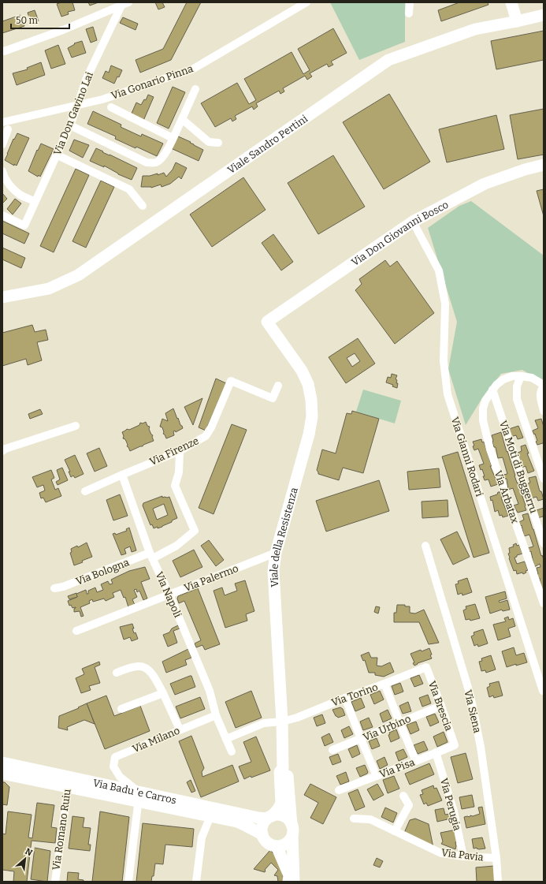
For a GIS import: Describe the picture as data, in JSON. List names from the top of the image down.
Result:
{
  "streets": {
    "main road": [
      "Viale Sandro Pertini",
      "Via Don Giovanni Bosco",
      "Viale della Resistenza",
      "Via Badu 'e Carros"
    ],
    "street": [
      "Via Gonario Pinna",
      "Via Don Gavino Lai",
      "Via Firenze",
      "Via Gianni Rodari",
      "Via Moti di Buggerru",
      "Via Arbatax",
      "Via Bologna",
      "Via Palermo",
      "Via Napoli",
      "Via Torino",
      "Via Brescia",
      "Via Siena",
      "Via Urbino",
      "Via Milano",
      "Via Pisa",
      "Via Perugia",
      "Via Romano Ruiu",
      "Via Pavia"
    ]
  },
  "crossings": [
    ["Via Gonario Pinna", "Via Don Gavino Lai"],
    ["Via Don Giovanni Bosco", "Via Gianni Rodari"],
    ["Via Don Giovanni Bosco", "Viale della Resistenza"],
    ["Via Firenze", "Via Bologna"],
    ["Via Firenze", "Via Napoli"],
    ["Via Moti di Buggerru", "Via Arbatax"],
    ["Viale della Resistenza", "Via Palermo"],
    ["Viale della Resistenza", "Via Torino"],
    ["Viale della Resistenza", "Via Badu 'e Carros"],
    ["Via Bologna", "Via Napoli"],
    ["Via Palermo", "Via Napoli"],
    ["Via Napoli", "Via Milano"],
    ["Via Torino", "Via Brescia"],
    ["Via Brescia", "Via Urbino"],
    ["Via Brescia", "Via Pisa"],
    ["Via Siena", "Via Pavia"],
    ["Via Milano", "Via Badu 'e Carros"],
    ["Via Pisa", "Via Perugia"],
    ["Via Badu 'e Carros", "Via Romano Ruiu"],
    ["Via Perugia", "Via Pavia"]
  ],
  "scale_bar": "50 m",
  "north": "top right"
}
